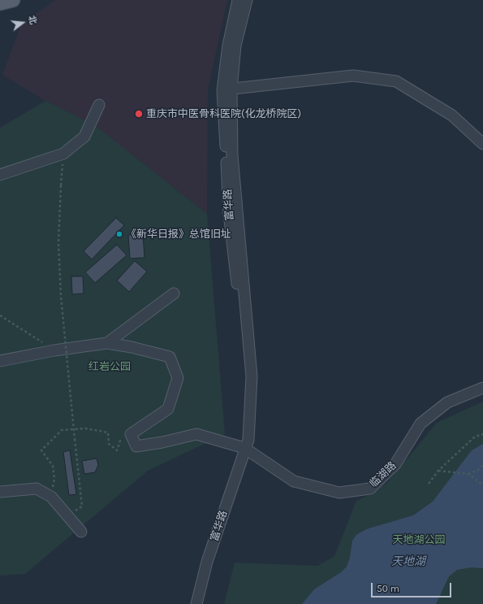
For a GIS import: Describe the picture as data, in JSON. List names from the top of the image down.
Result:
{
  "streets": {
    "street": ["富华路", "临湖路"]
  },
  "crossings": [
    ["富华路", "临湖路"]
  ],
  "water": ["天地湖"],
  "parks": ["红岩公园", "天地湖公园"],
  "places": ["重庆市中医骨科医院(化龙桥院区)", "《新华日报》总馆旧址"],
  "scale_bar": "50 m",
  "north": "right"
}
